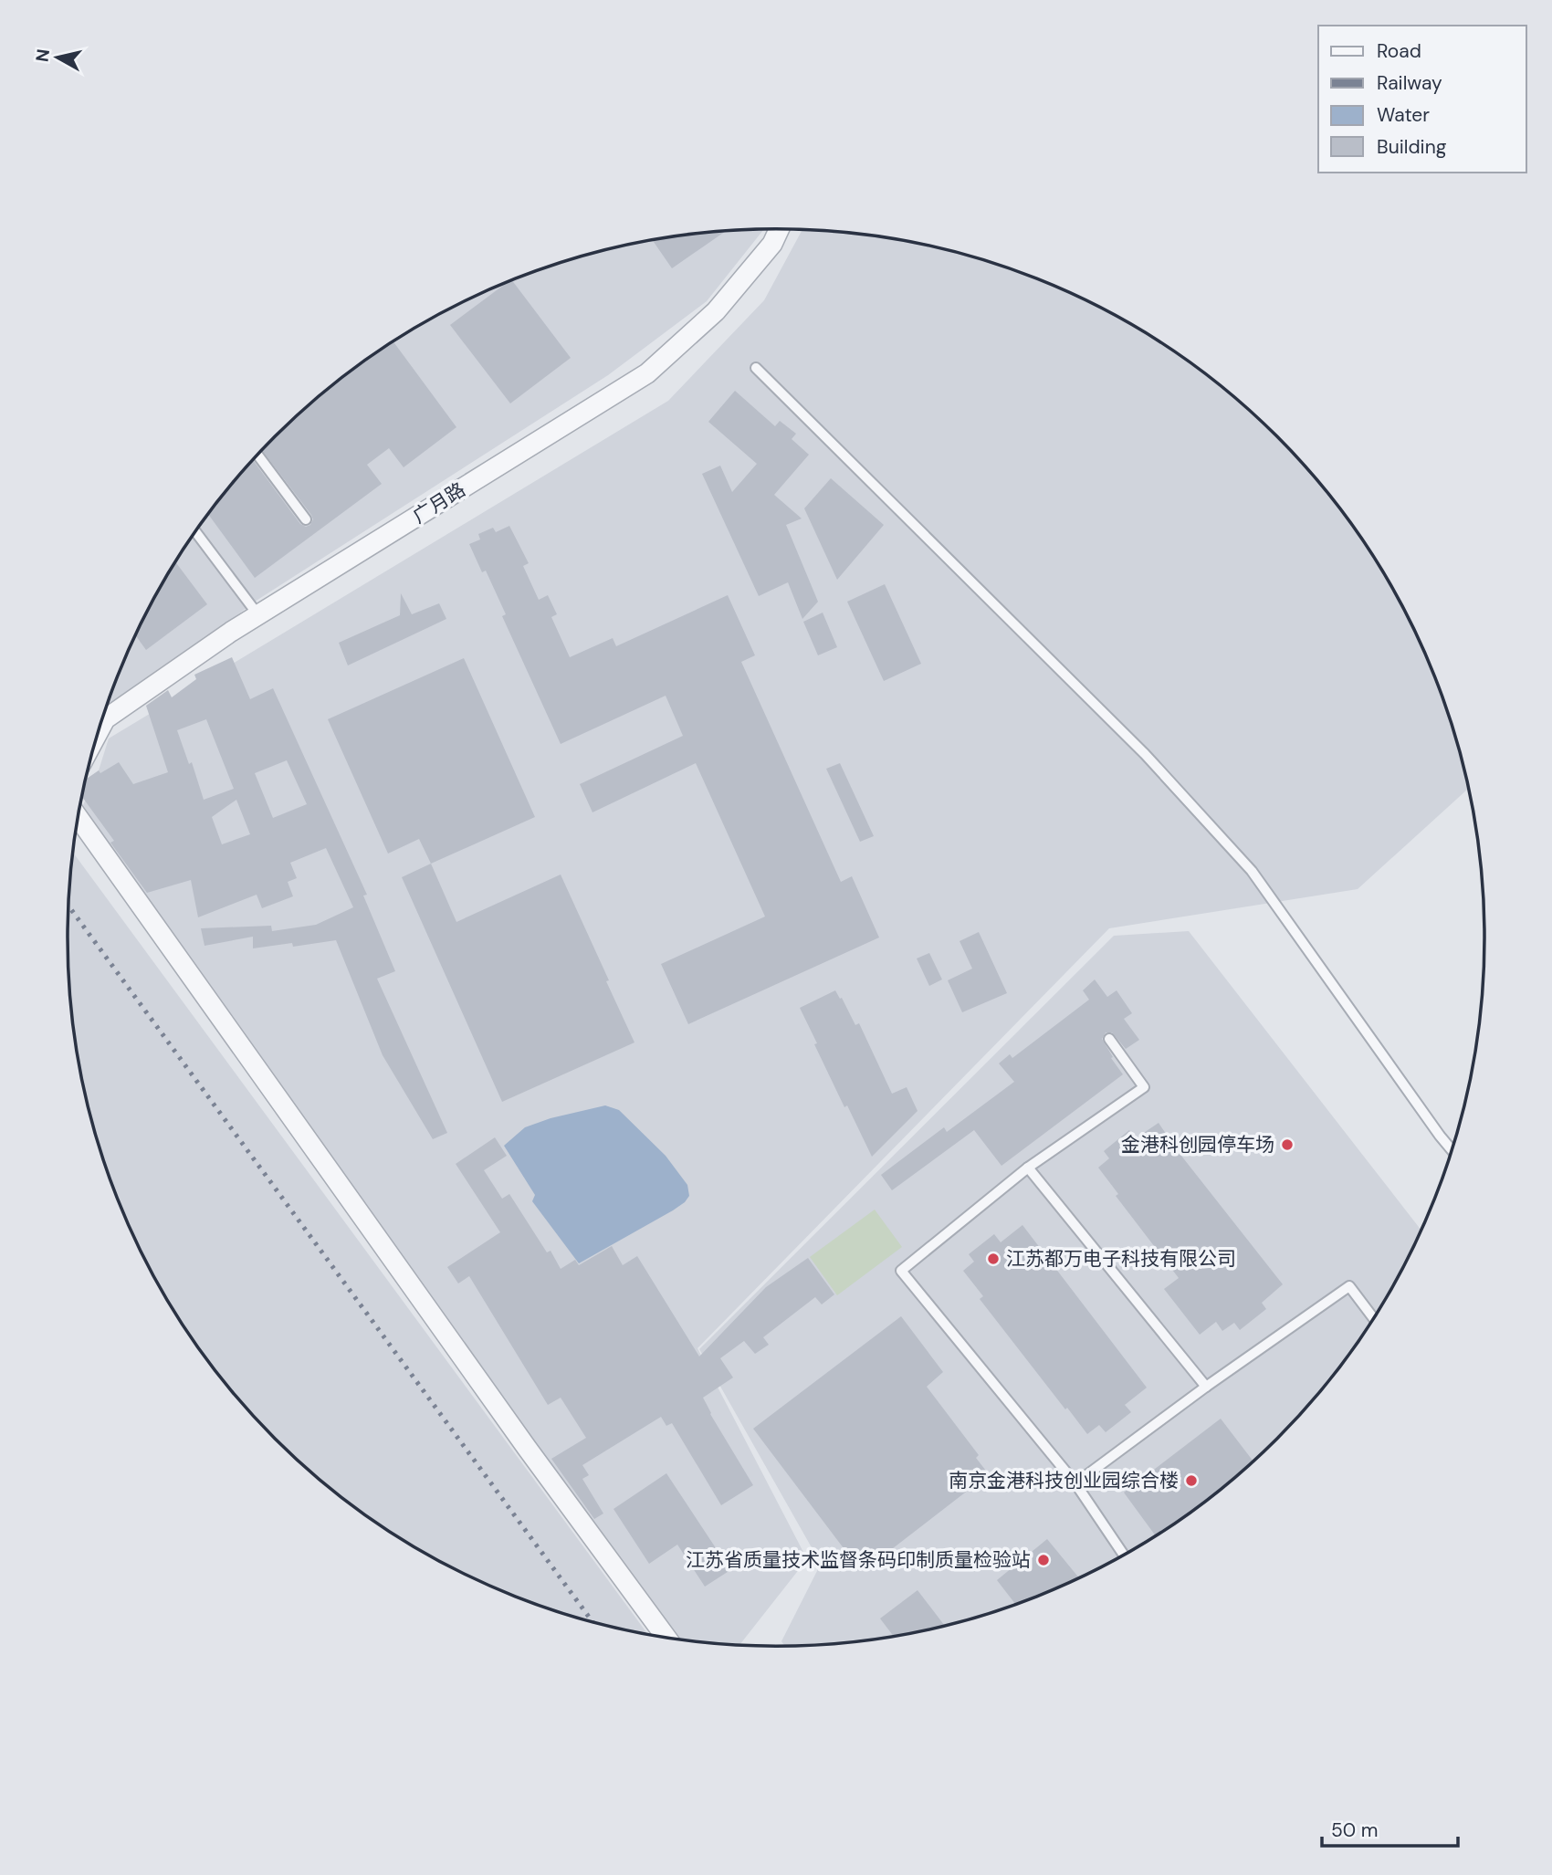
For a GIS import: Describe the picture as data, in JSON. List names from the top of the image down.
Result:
{
  "streets": {
    "street": ["广月路"]
  },
  "places": [
    "金港科创园停车场",
    "江苏都万电子科技有限公司",
    "南京金港科技创业园综合楼",
    "江苏省质量技术监督条码印制质量检验站"
  ],
  "legend": [
    "Road",
    "Railway",
    "Water",
    "Building"
  ],
  "scale_bar": "50 m",
  "north": "left"
}
